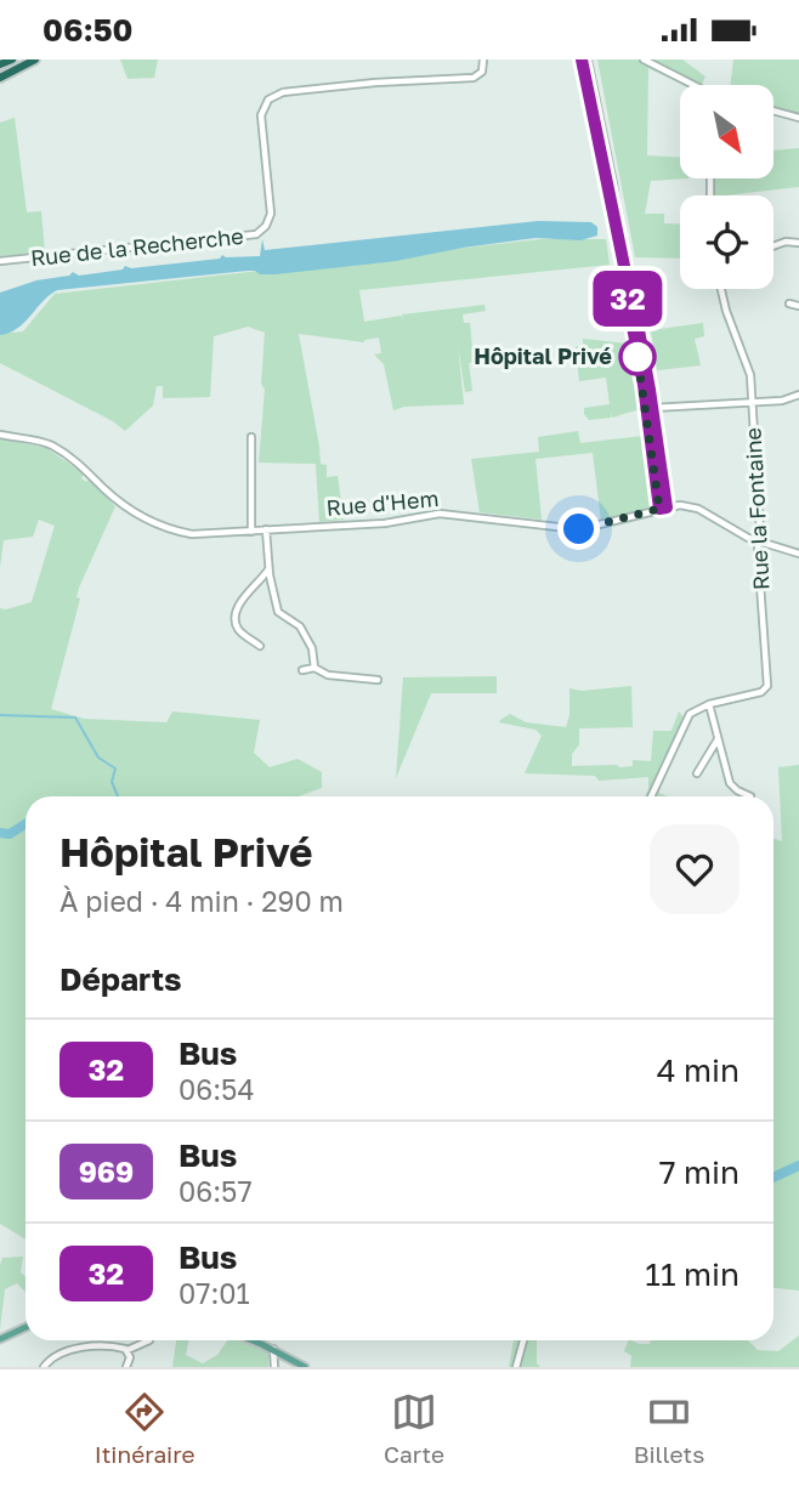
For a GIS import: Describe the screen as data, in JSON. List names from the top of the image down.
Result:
{
  "streets": {
    "street": ["Rue de la Recherche", "Rue d'Hem", "Rue la Fontaine"]
  },
  "crossings": [
    ["Rue d'Hem", "Rue la Fontaine"]
  ],
  "places": ["Hôpital Privé"],
  "lines": ["bus line 32"],
  "north": "bottom right",
  "page": {
    "status": "06:50",
    "on_map": "32",
    "heading": [
      ["Hôpital Privé", "À pied · 4 min · 290 m"],
      "Départs"
    ],
    "list": [
      {
        "mark": "32",
        "name": "Bus",
        "note": "06:54",
        "value": "4 min"
      },
      {
        "mark": "969",
        "name": "Bus",
        "note": "06:57",
        "value": "7 min"
      },
      {
        "mark": "32",
        "name": "Bus",
        "note": "07:01",
        "value": "11 min"
      }
    ],
    "tabs": ["Itinéraire", "Carte", "Billets"]
  }
}
